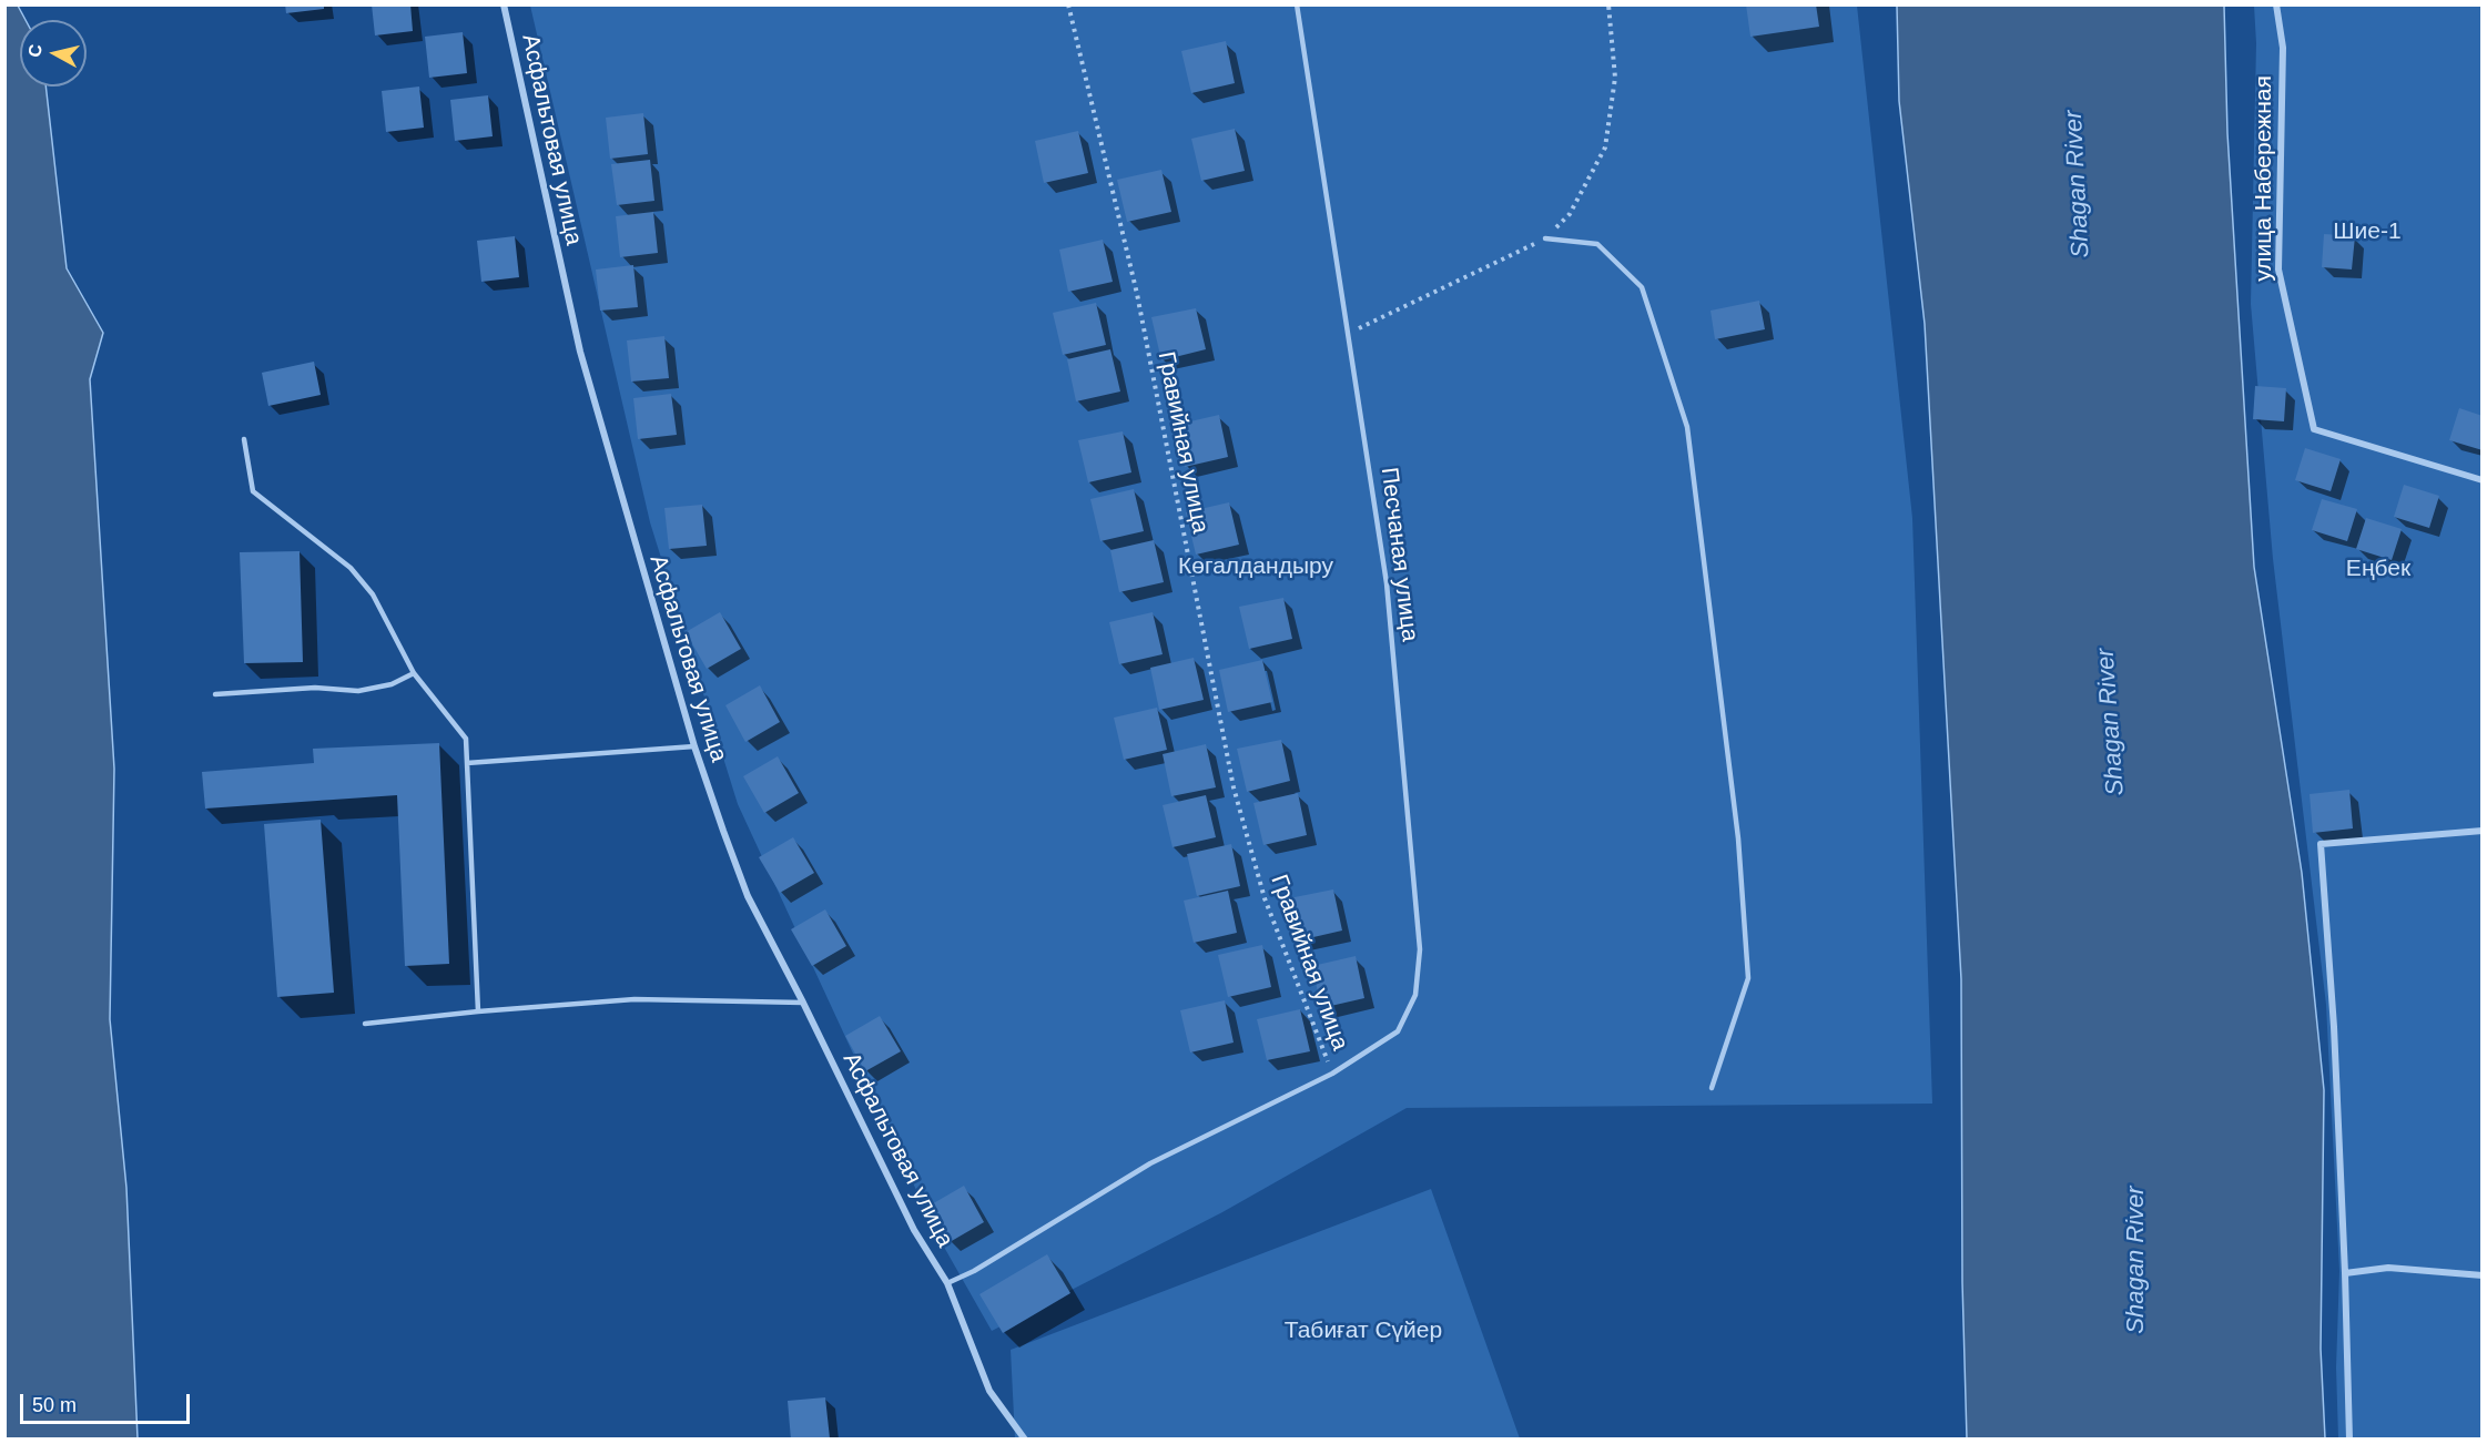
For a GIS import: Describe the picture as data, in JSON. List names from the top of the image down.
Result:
{
  "streets": {
    "street": ["Асфальтовая улица", "улица Набережная"],
    "lane": ["Песчаная улица"],
    "path": ["Гравийная улица"]
  },
  "crossings": [
    ["Асфальтовая улица", "Песчаная улица"],
    ["Гравийная улица", "Песчаная улица"]
  ],
  "water": ["Shagan River"],
  "parks": [
    "Шие-1",
    "Көгалдандыру",
    "Еңбек",
    "Табиғат Сүйер"
  ],
  "scale_bar": "50 m",
  "north": "left"
}
